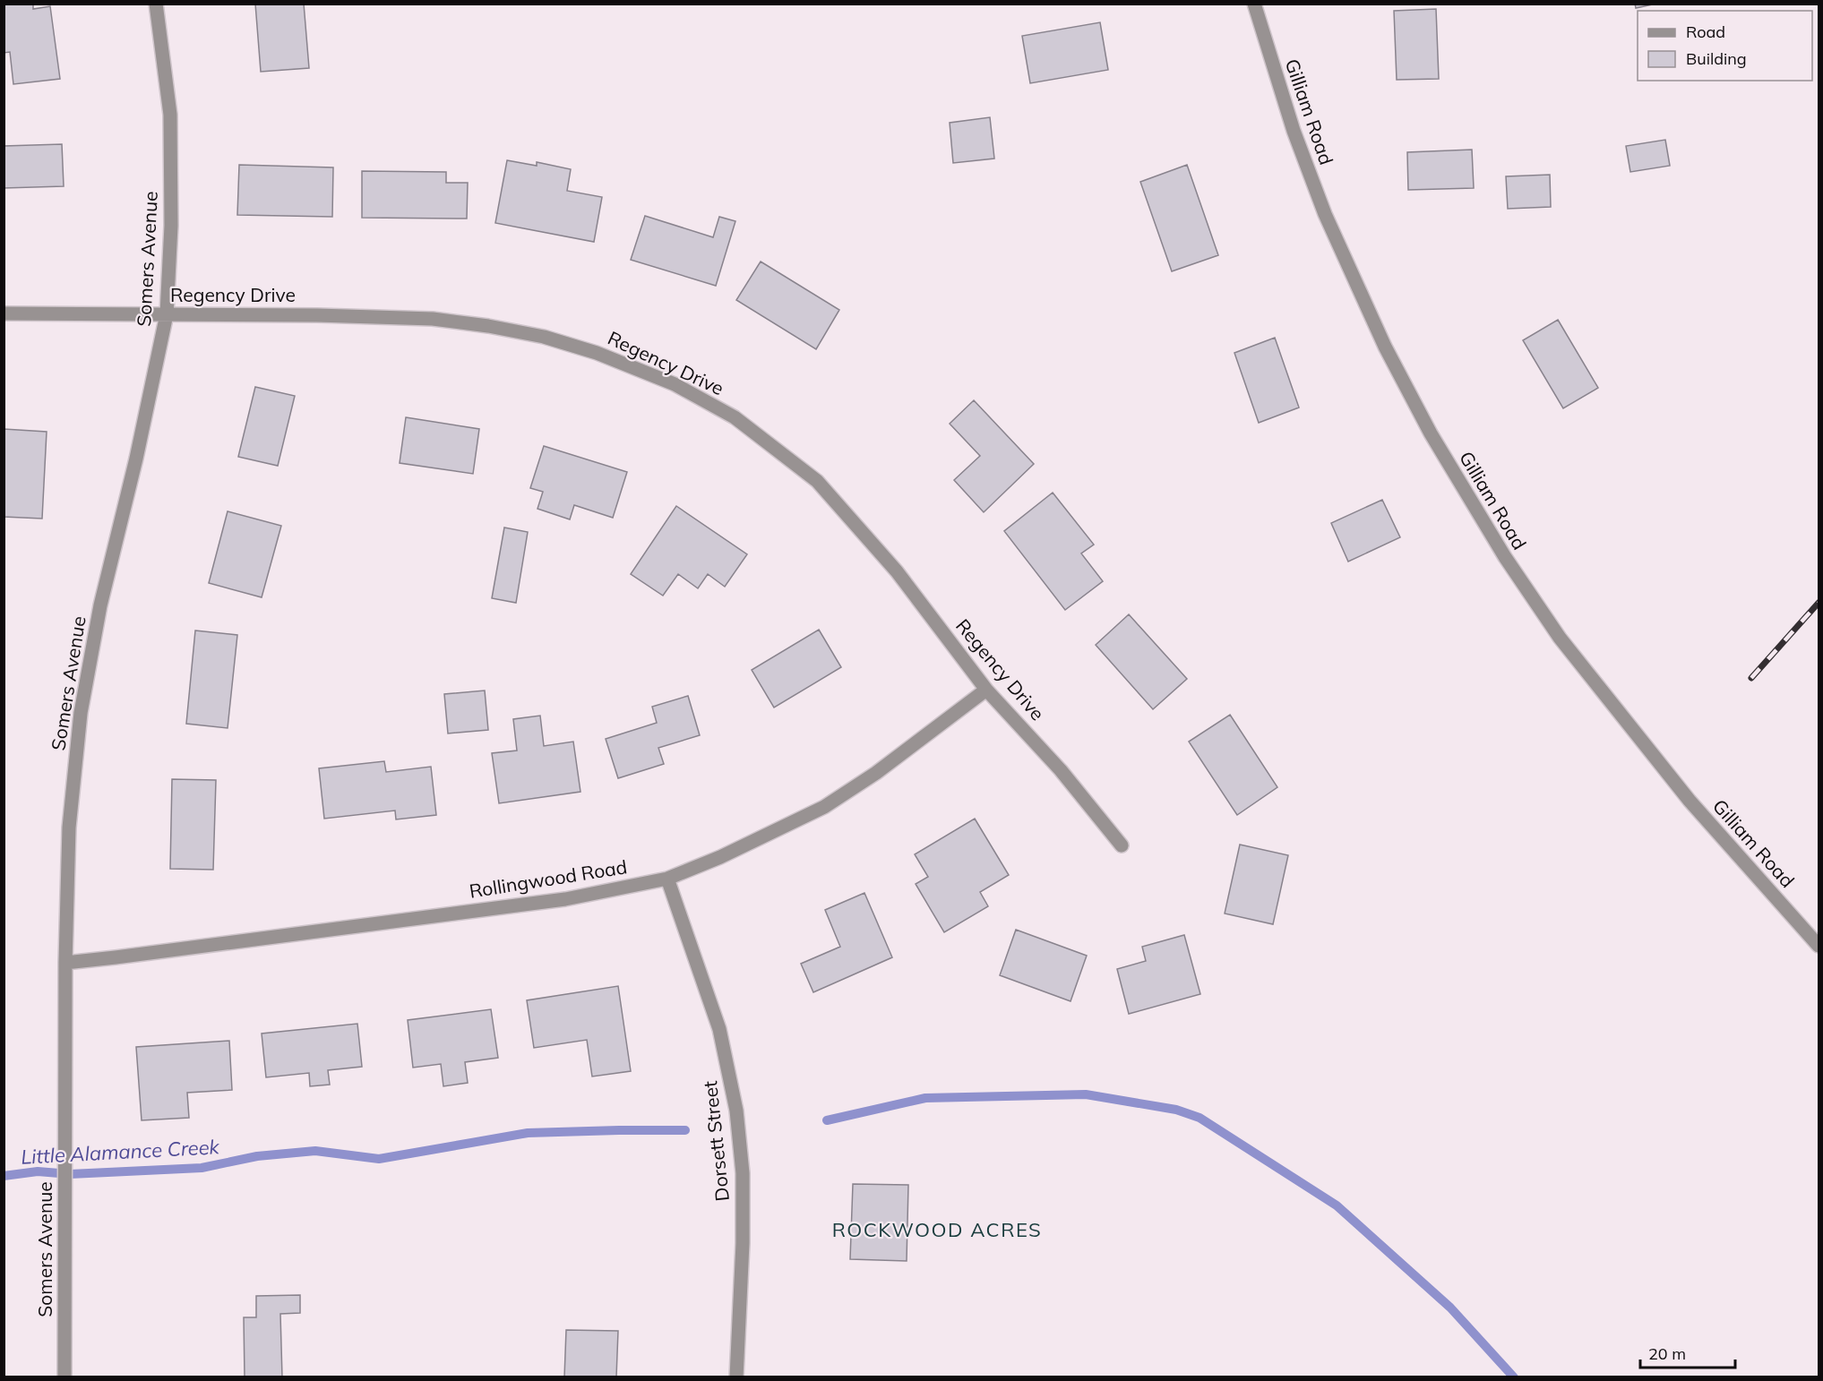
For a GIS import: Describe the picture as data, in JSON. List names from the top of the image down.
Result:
{
  "streets": {
    "street": [
      "Gilliam Road",
      "Somers Avenue",
      "Regency Drive",
      "Rollingwood Road",
      "Dorsett Street"
    ]
  },
  "crossings": [
    ["Somers Avenue", "Regency Drive"],
    ["Somers Avenue", "Rollingwood Road"],
    ["Regency Drive", "Rollingwood Road"],
    ["Rollingwood Road", "Dorsett Street"]
  ],
  "districts": ["ROCKWOOD ACRES"],
  "water": ["Little Alamance Creek"],
  "legend": ["Road", "Building"],
  "scale_bar": "20 m"
}
